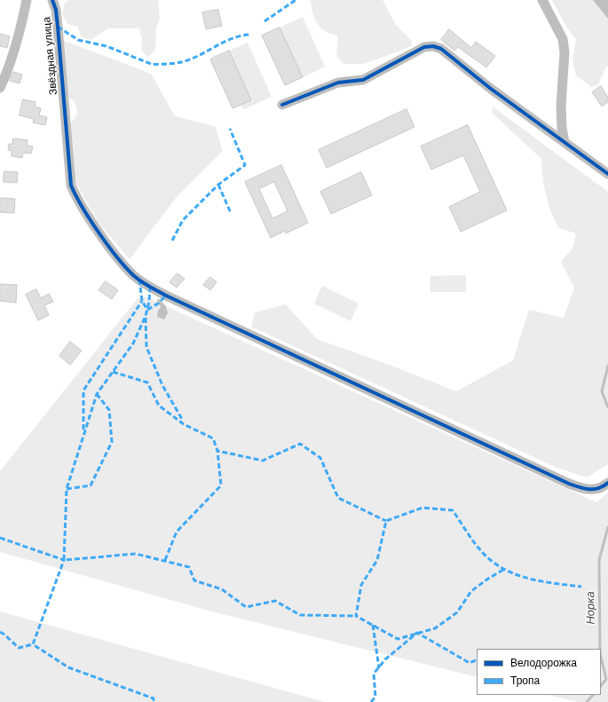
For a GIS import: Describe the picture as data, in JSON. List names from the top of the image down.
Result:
{
  "streets": {
    "street": ["Звёздная улица"]
  },
  "water": ["Норка"],
  "legend": ["Велодорожка", "Тропа"]
}
